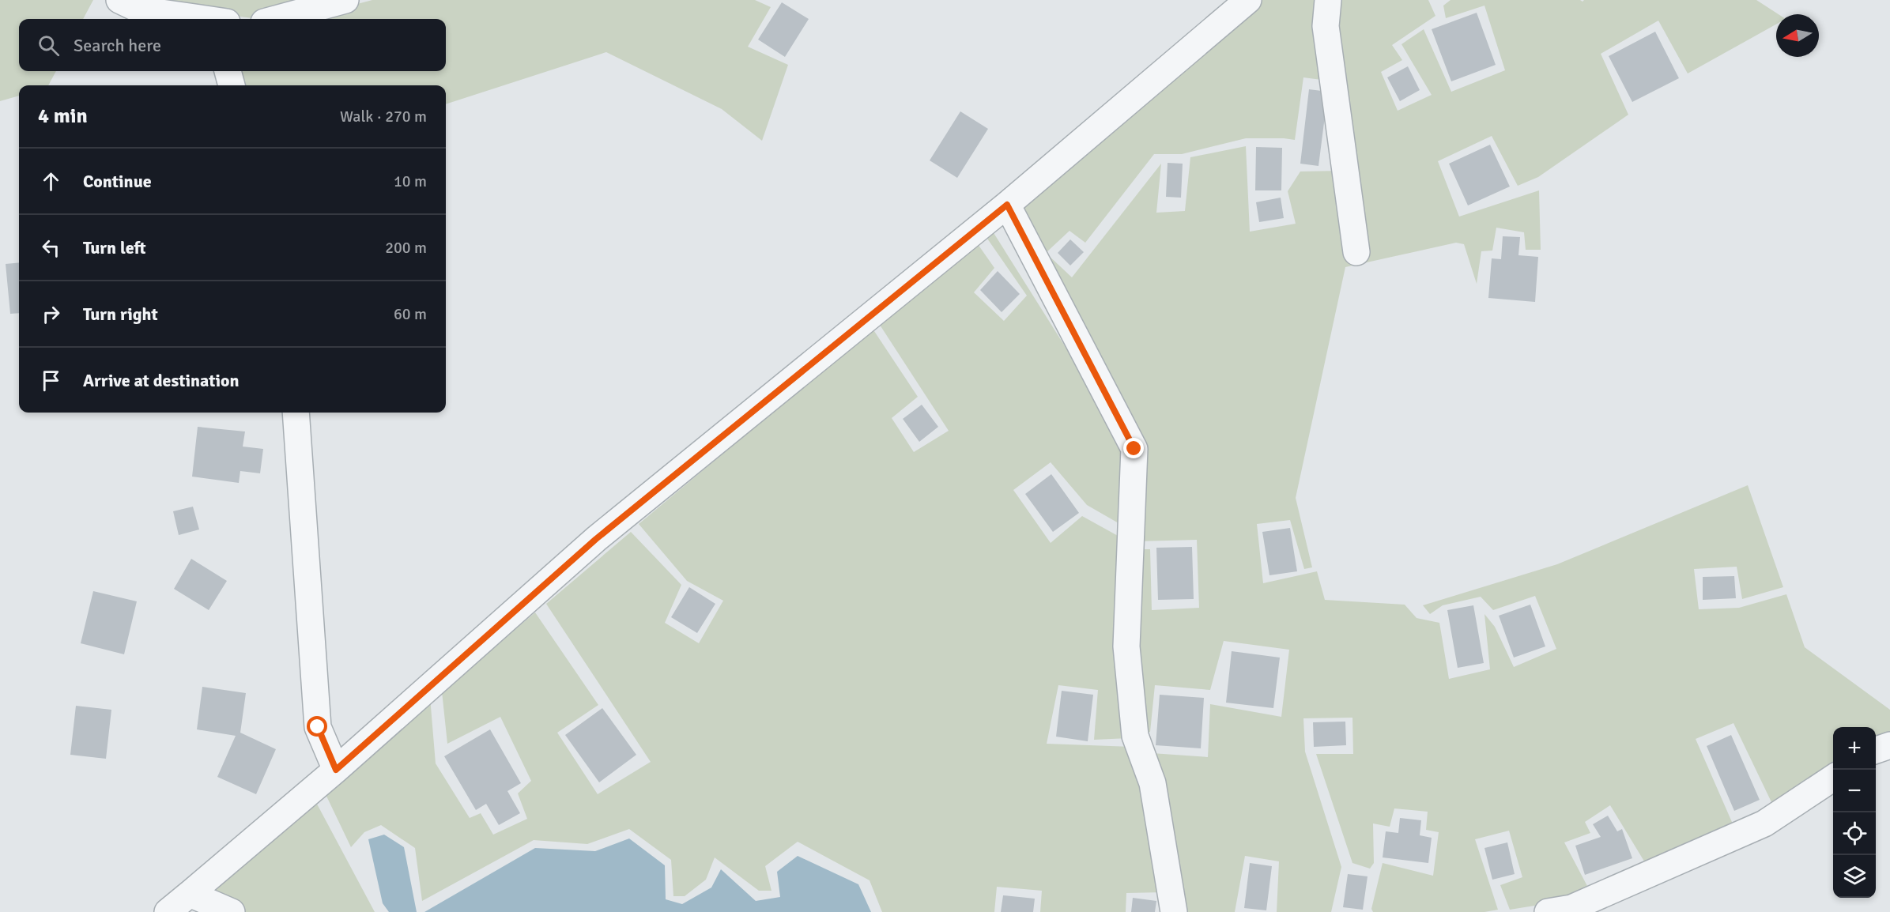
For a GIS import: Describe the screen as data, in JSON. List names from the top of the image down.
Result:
{
  "north": "left",
  "page": {
    "search": "Search here",
    "heading": ["4 min", "Walk · 270 m"],
    "list": [
      ["Continue", "10 m"],
      ["Turn left", "200 m"],
      ["Turn right", "60 m"],
      "Arrive at destination"
    ],
    "map_buttons": ["+", "−"]
  }
}
